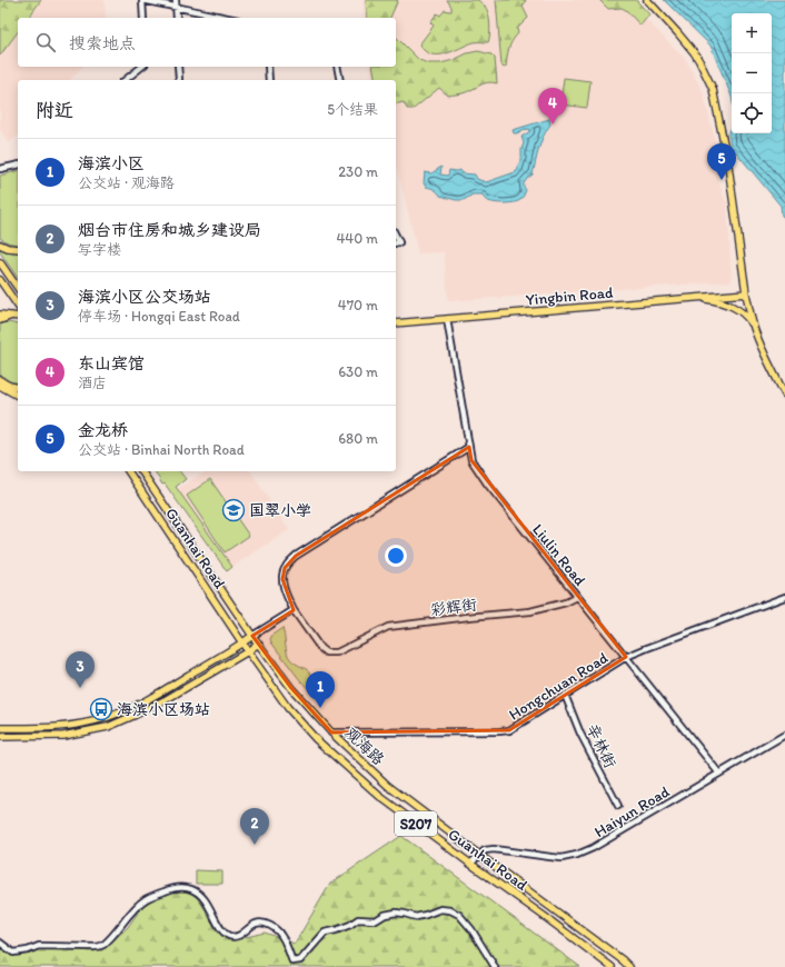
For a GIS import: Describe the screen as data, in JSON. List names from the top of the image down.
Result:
{
  "streets": {
    "main road": [
      "Yingbin Road",
      "Guanhai Road",
      "观海路",
      "S207"
    ],
    "street": [
      "Liulin Road",
      "彩辉街",
      "Hongchuan Road",
      "辛林街",
      "Haiyun Road"
    ]
  },
  "crossings": [
    ["Yingbin Road", "Liulin Road"],
    ["Guanhai Road", "观海路"],
    ["Guanhai Road", "Haiyun Road"],
    ["Guanhai Road", "S207"],
    ["Liulin Road", "彩辉街"],
    ["Liulin Road", "Hongchuan Road"],
    ["Liulin Road", "Haiyun Road"],
    ["Hongchuan Road", "观海路"],
    ["Hongchuan Road", "辛林街"],
    ["观海路", "Haiyun Road"]
  ],
  "places": {
    "school or university": ["国翠小学"],
    "bus stop": ["海滨小区场站"]
  },
  "page": {
    "map_buttons": ["+", "−"],
    "search": "搜索地点",
    "heading": ["附近", "5个结果"],
    "pins": [
      "4",
      "5",
      "3",
      "1",
      "2"
    ],
    "list": [
      {
        "mark": "1",
        "name": "海滨小区",
        "note": "公交站 · 观海路",
        "value": "230 m"
      },
      {
        "mark": "2",
        "name": "烟台市住房和城乡建设局",
        "note": "写字楼",
        "value": "440 m"
      },
      {
        "mark": "3",
        "name": "海滨小区公交场站",
        "note": "停车场 · Hongqi East Road",
        "value": "470 m"
      },
      {
        "mark": "4",
        "name": "东山宾馆",
        "note": "酒店",
        "value": "630 m"
      },
      {
        "mark": "5",
        "name": "金龙桥",
        "note": "公交站 · Binhai North Road",
        "value": "680 m"
      }
    ]
  }
}
